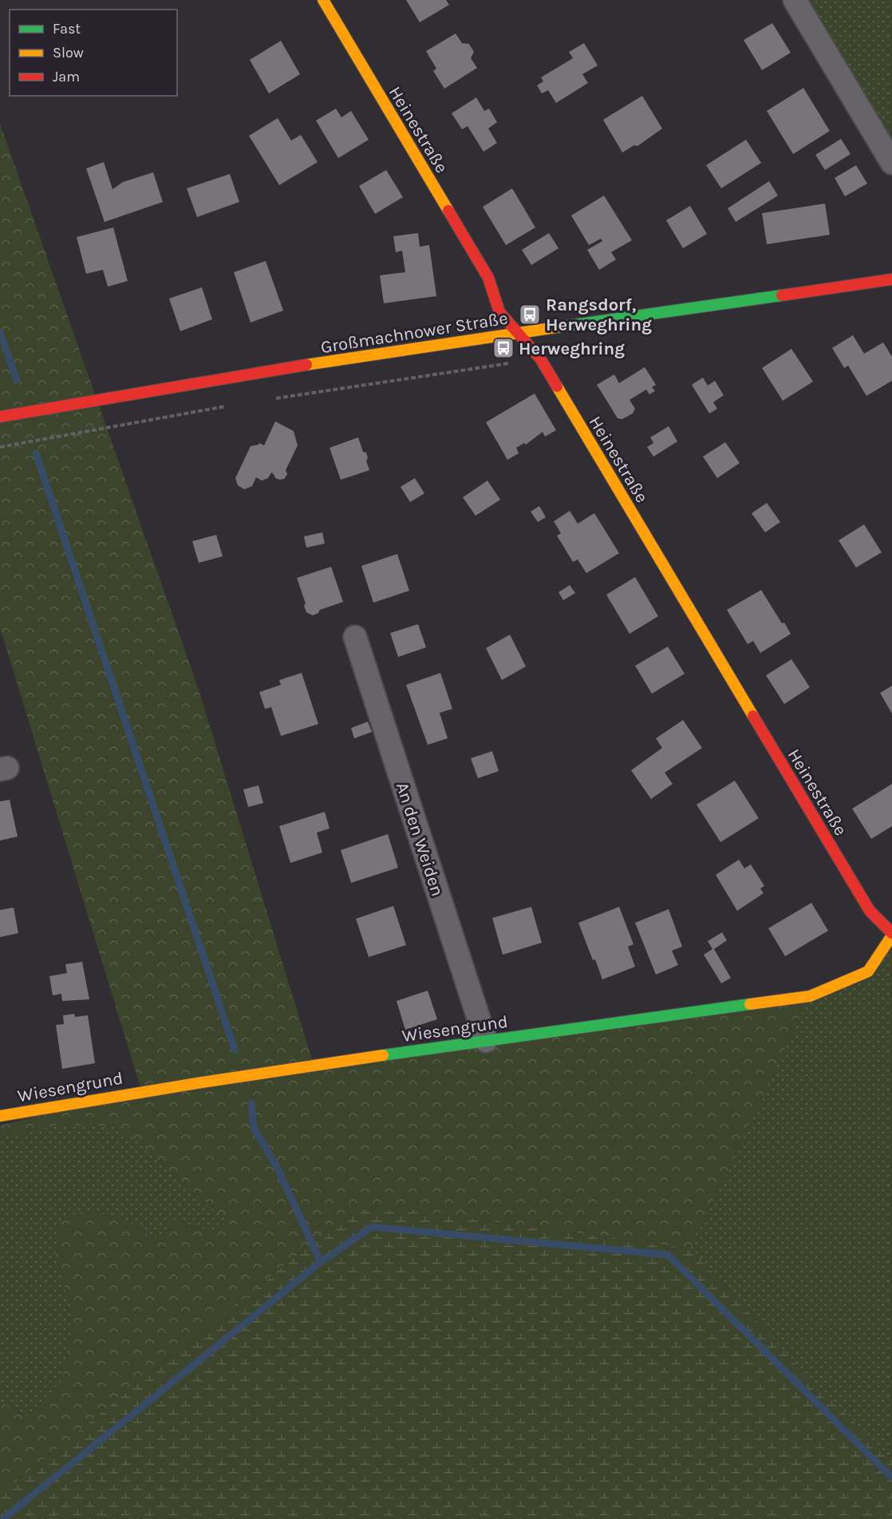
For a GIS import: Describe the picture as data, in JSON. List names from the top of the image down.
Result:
{
  "streets": {
    "street": [
      "Heinestraße",
      "Großmachnower Straße",
      "An den Weiden",
      "Wiesengrund"
    ]
  },
  "crossings": [
    ["Heinestraße", "Großmachnower Straße"],
    ["Heinestraße", "Wiesengrund"],
    ["An den Weiden", "Wiesengrund"]
  ],
  "places": {
    "bus stop": ["Rangsdorf, Herweghring", "Herweghring"]
  },
  "legend": ["Fast", "Slow", "Jam"]
}
